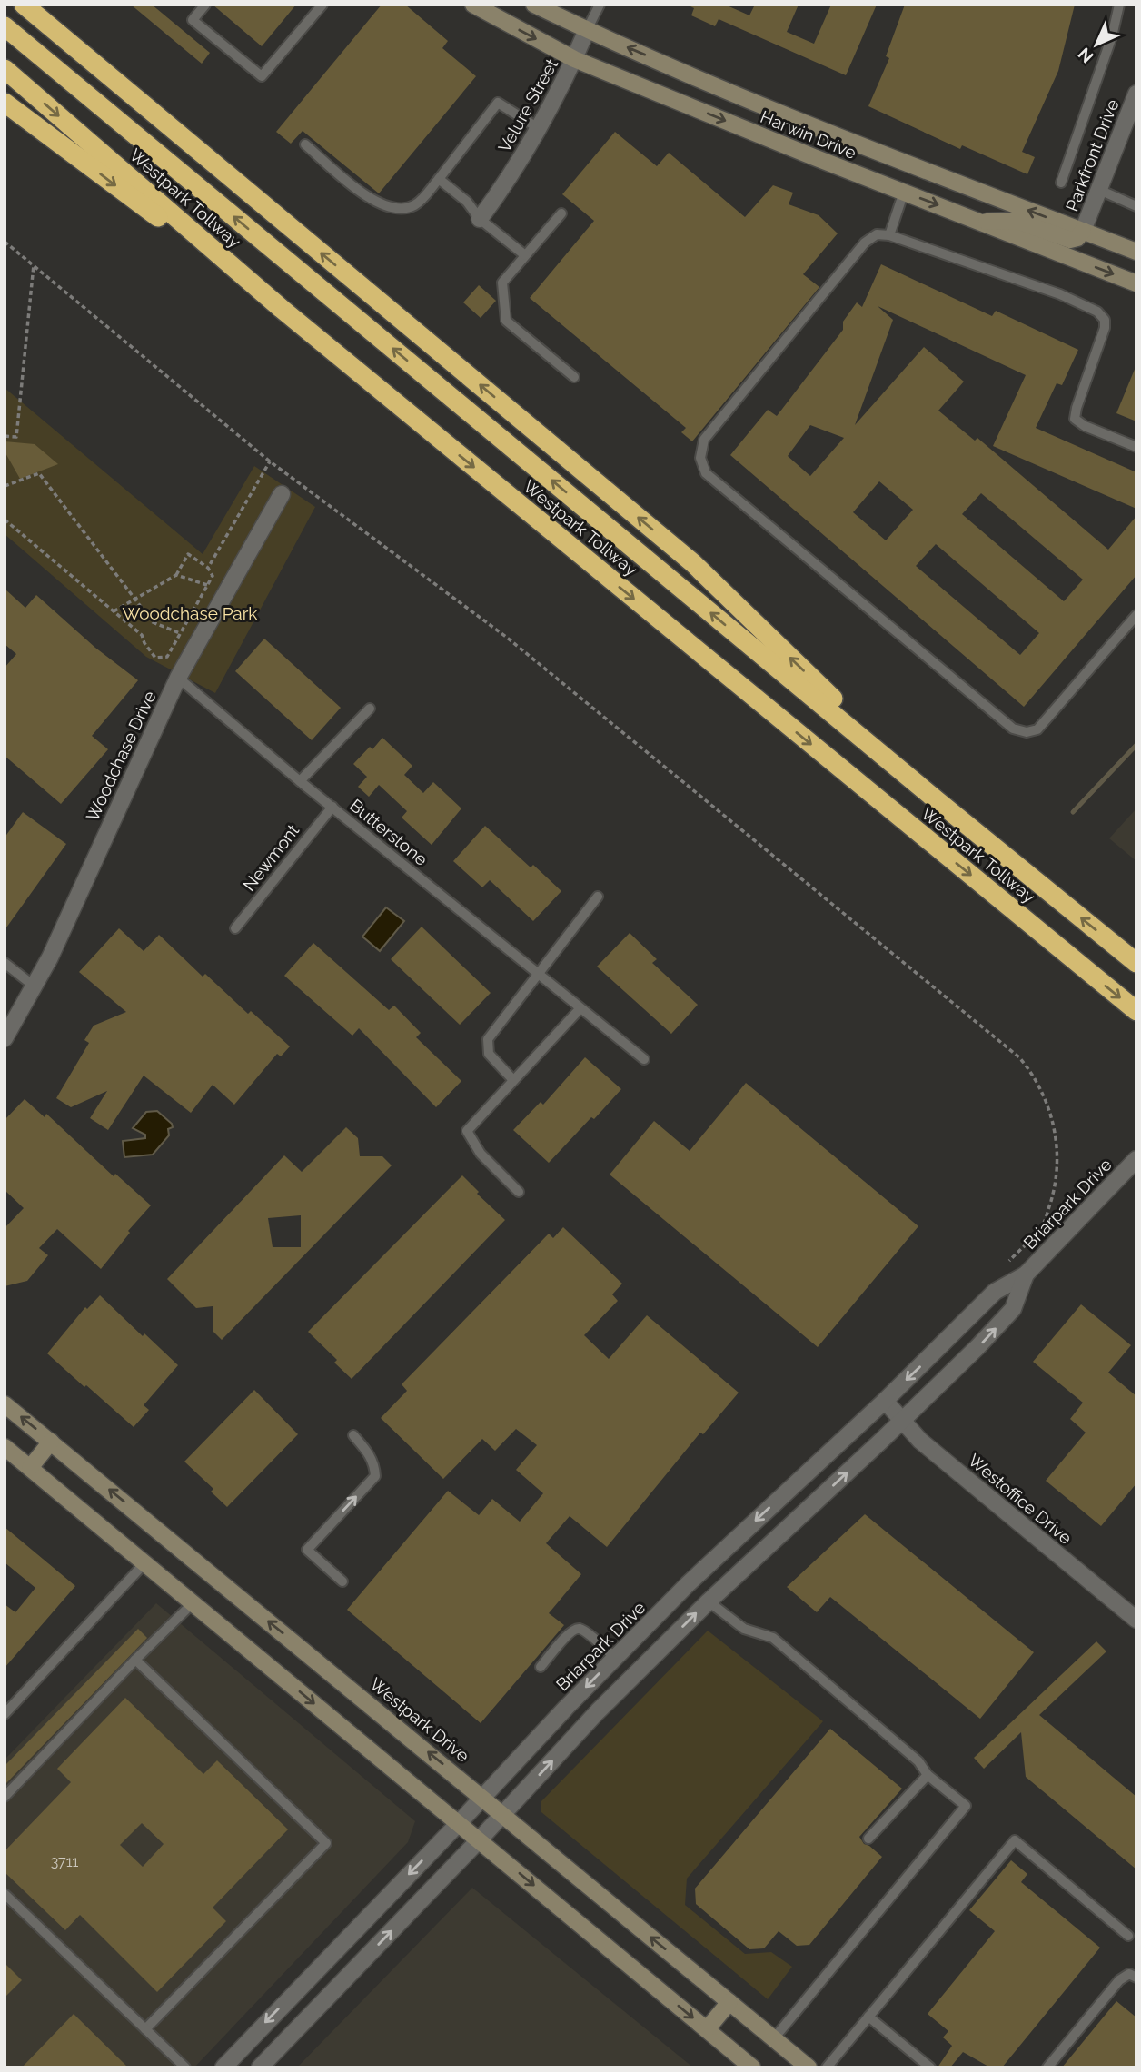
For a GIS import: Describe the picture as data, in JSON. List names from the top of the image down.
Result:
{
  "streets": {
    "highway": ["Westpark Tollway"],
    "main road": ["Harwin Drive", "Westpark Drive"],
    "street": [
      "Velure Street",
      "Parkfront Drive",
      "Woodchase Drive",
      "Briarpark Drive",
      "Westoffice Drive"
    ],
    "lane": ["Butterstone", "Newmont"]
  },
  "crossings": [
    ["Velure Street", "Harwin Drive"],
    ["Harwin Drive", "Parkfront Drive"],
    ["Woodchase Drive", "Butterstone"],
    ["Butterstone", "Newmont"],
    ["Briarpark Drive", "Westoffice Drive"],
    ["Briarpark Drive", "Westpark Drive"]
  ],
  "parks": ["Woodchase Park"],
  "house_numbers": ["3711"],
  "north": "bottom left"
}
